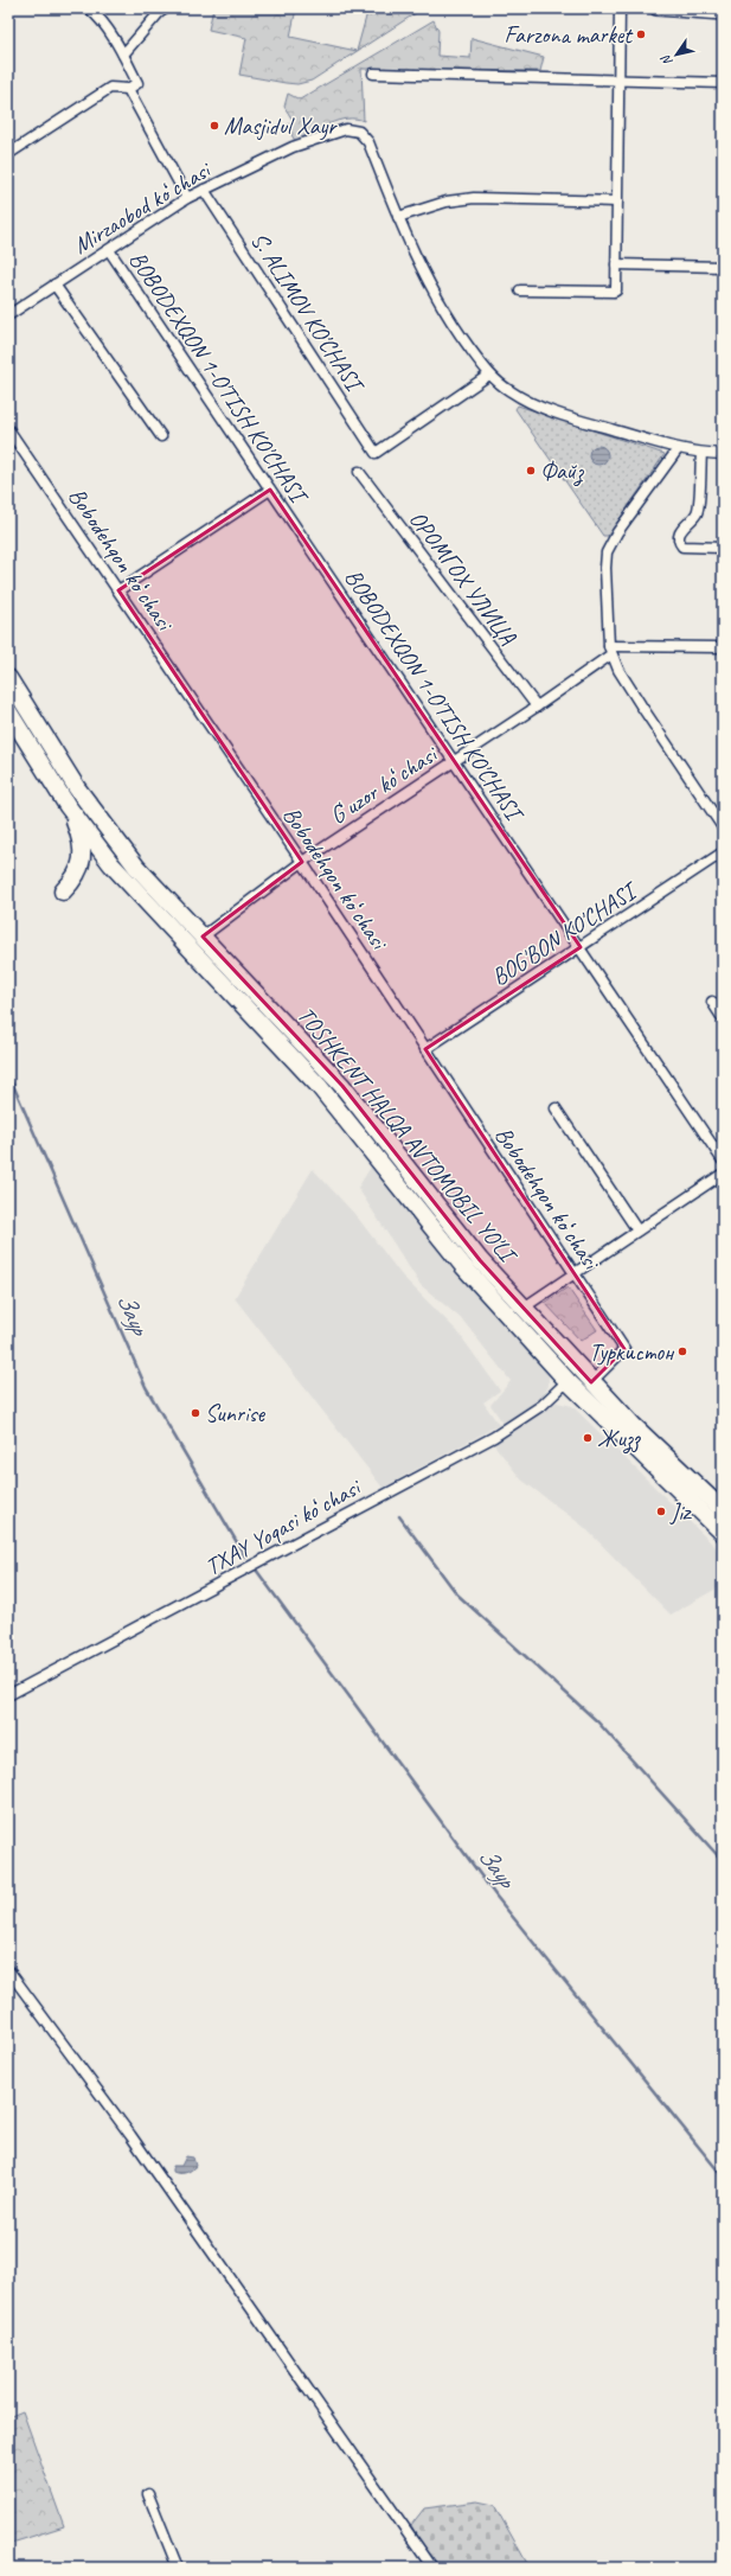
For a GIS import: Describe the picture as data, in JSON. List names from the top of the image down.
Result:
{
  "streets": {
    "highway": ["TOSHKENT HALQA AVTOMOBIL YO'LI"],
    "street": [
      "Mirzaobod koʻchasi",
      "S. ALIMOV KO'CHASI",
      "BOBODEXQON 1-O'TISH KO'CHASI",
      "Bobodehqon koʻchasi",
      "ОРОМГОХ УЛИЦА",
      "Gʻuzor koʻchasi",
      "BOG'BON KO'CHASI",
      "TXAY Yoqasi koʻchasi"
    ]
  },
  "crossings": [
    ["Mirzaobod koʻchasi", "S. ALIMOV KO'CHASI"],
    ["Mirzaobod koʻchasi", "BOBODEXQON 1-O'TISH KO'CHASI"],
    ["BOBODEXQON 1-O'TISH KO'CHASI", "Gʻuzor koʻchasi"],
    ["BOBODEXQON 1-O'TISH KO'CHASI", "BOG'BON KO'CHASI"],
    ["Bobodehqon koʻchasi", "Gʻuzor koʻchasi"],
    ["Bobodehqon koʻchasi", "BOG'BON KO'CHASI"],
    ["Bobodehqon koʻchasi", "TOSHKENT HALQA AVTOMOBIL YO'LI"],
    ["ОРОМГОХ УЛИЦА", "Gʻuzor koʻchasi"],
    ["Gʻuzor koʻchasi", "TOSHKENT HALQA AVTOMOBIL YO'LI"],
    ["TOSHKENT HALQA AVTOMOBIL YO'LI", "TXAY Yoqasi koʻchasi"]
  ],
  "water": ["Заур"],
  "places": [
    "Farzona market",
    "Masjidul Xayr",
    "Файз",
    "Туркистон",
    "Sunrise",
    "Жизз",
    "Jiz"
  ],
  "north": "bottom left"
}
